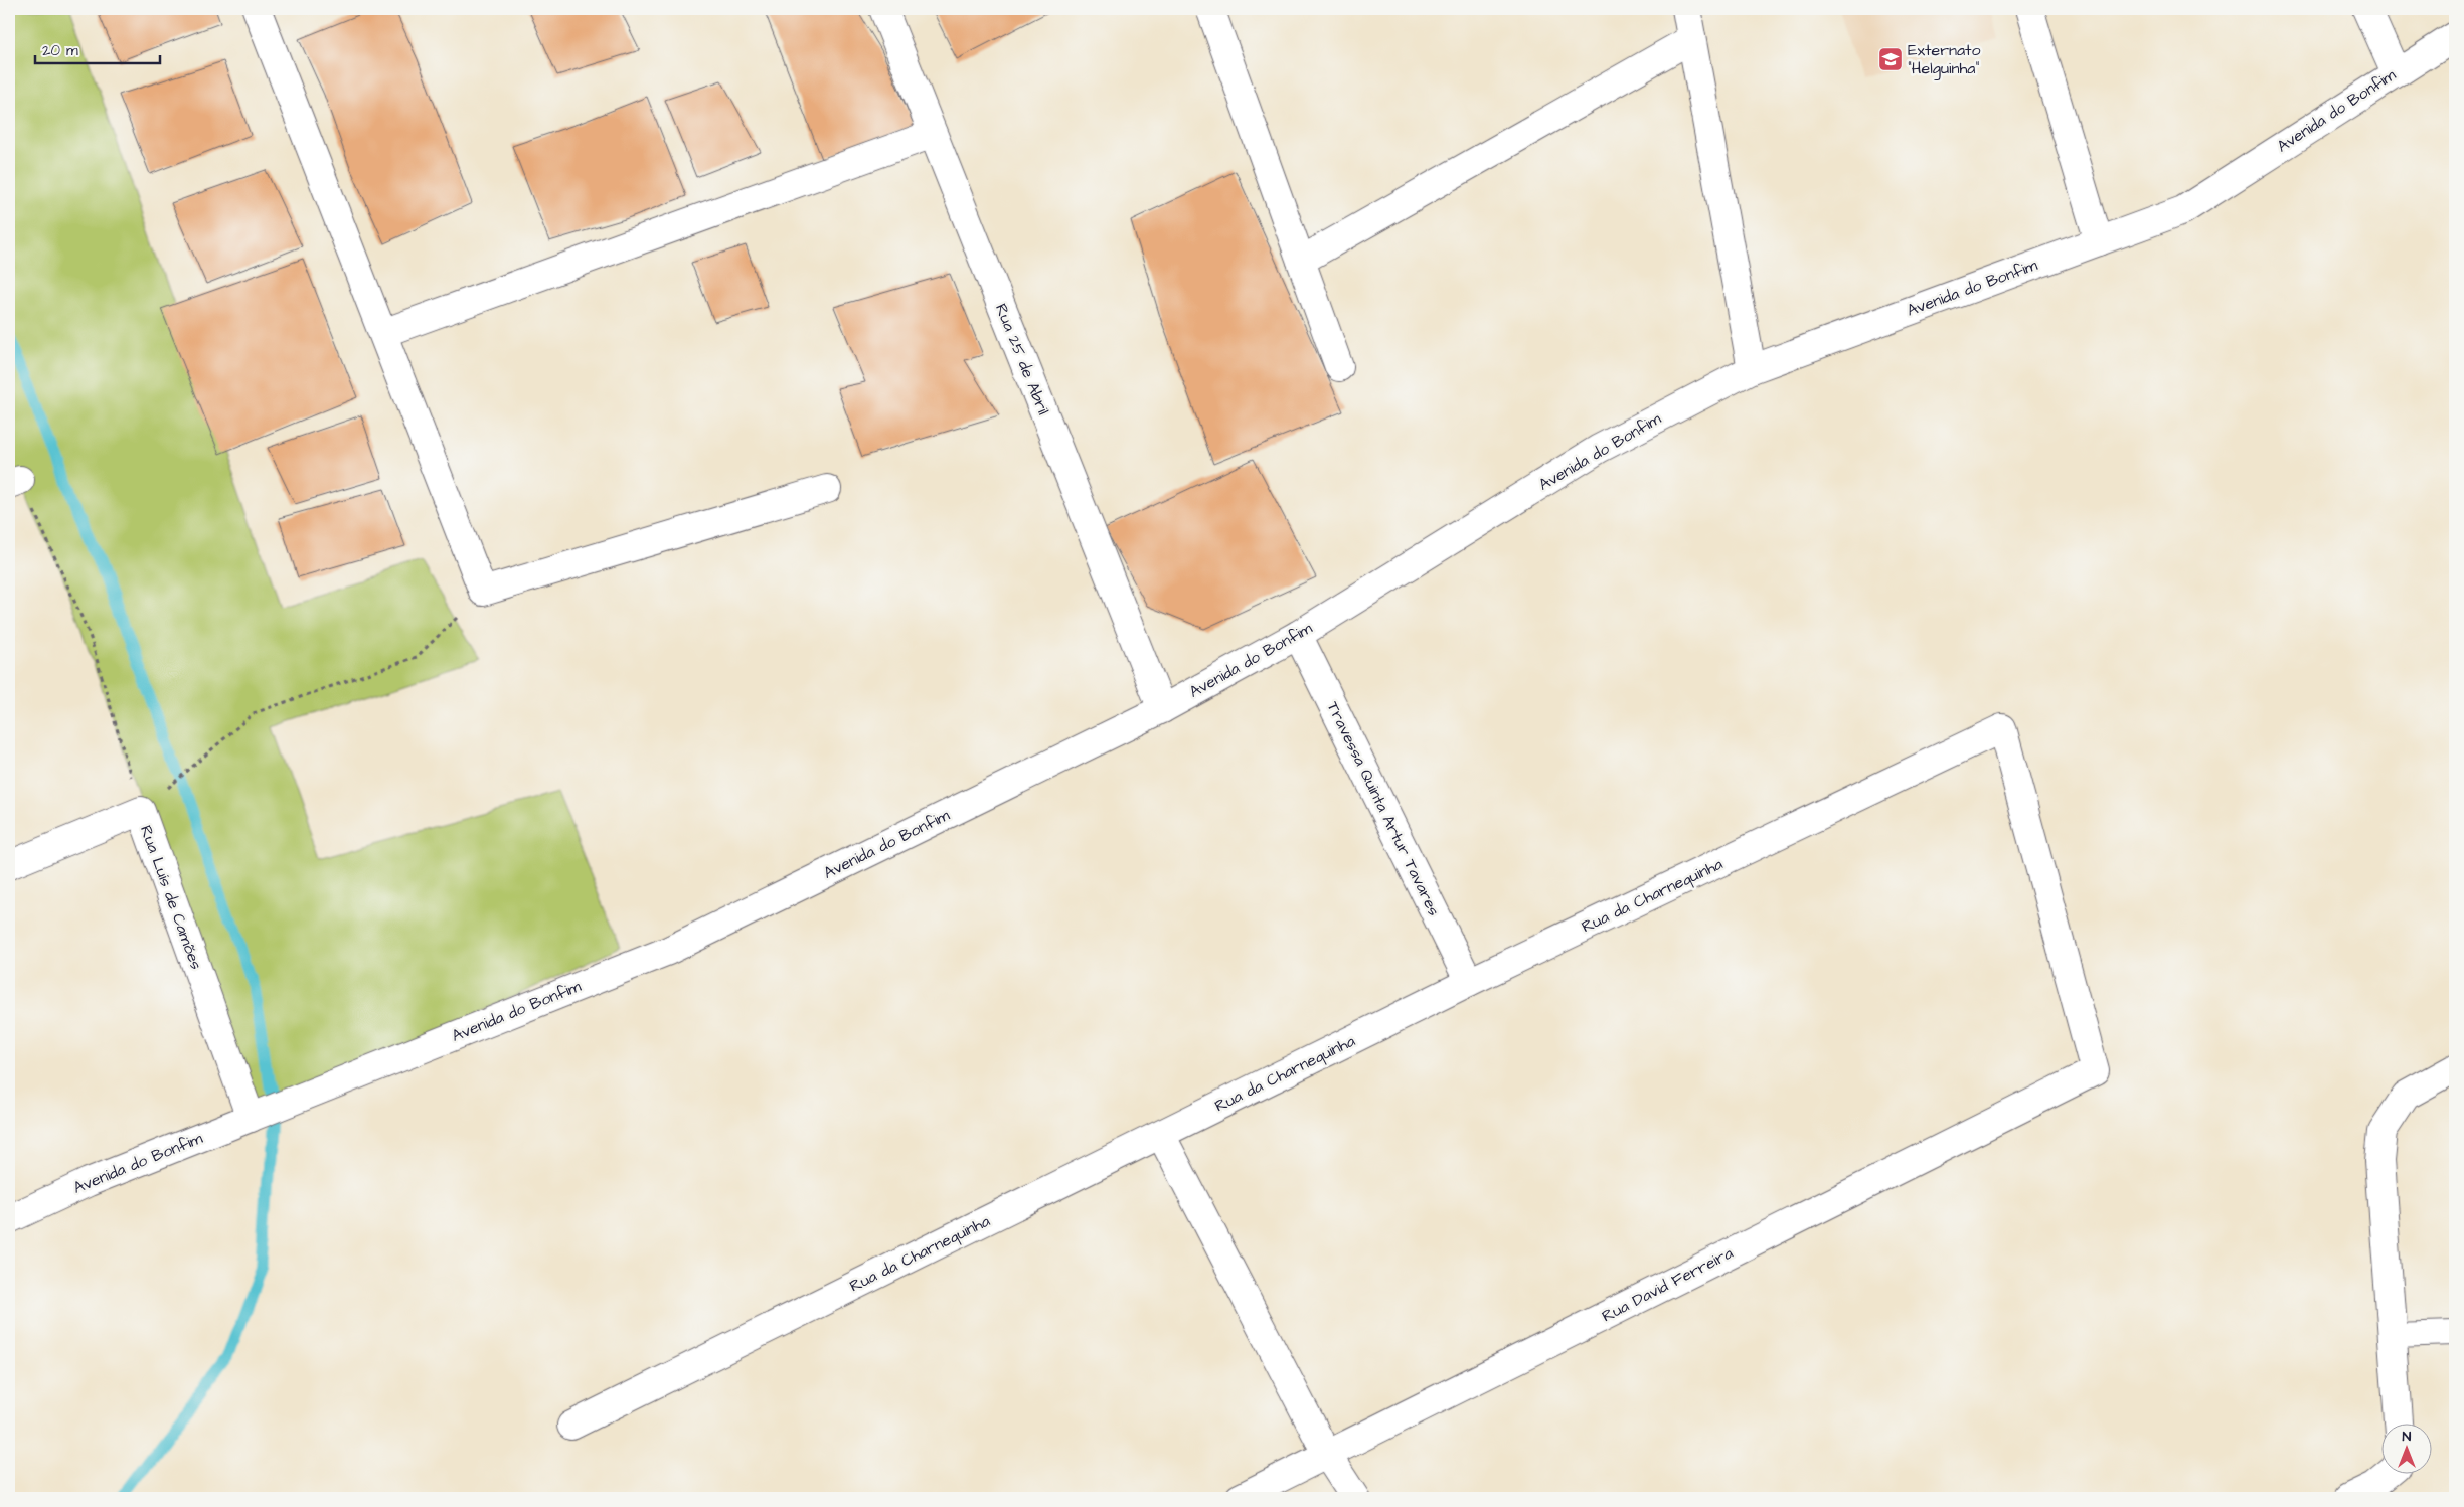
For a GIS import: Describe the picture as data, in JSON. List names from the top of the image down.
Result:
{
  "streets": {
    "street": [
      "Avenida do Bonfim",
      "Rua 25 de Abril",
      "Travessa Quinta Artur Tavares",
      "Rua da Charnequinha",
      "Rua Luís de Camões",
      "Rua David Ferreira"
    ]
  },
  "crossings": [
    ["Avenida do Bonfim", "Rua 25 de Abril"],
    ["Avenida do Bonfim", "Travessa Quinta Artur Tavares"],
    ["Avenida do Bonfim", "Rua Luís de Camões"],
    ["Travessa Quinta Artur Tavares", "Rua da Charnequinha"],
    ["Rua da Charnequinha", "Rua David Ferreira"]
  ],
  "places": {
    "school or university": ["Externato \"Helguinha\""]
  },
  "scale_bar": "20 m",
  "north": "top"
}
